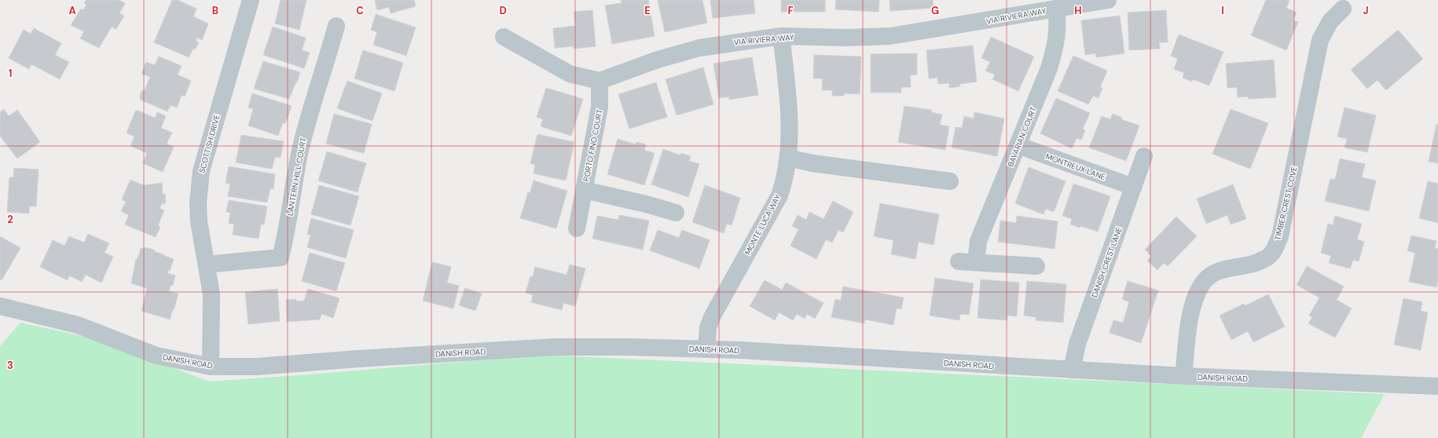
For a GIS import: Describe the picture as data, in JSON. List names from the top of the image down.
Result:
{
  "streets": {
    "street": [
      "VIA RIVIERA WAY",
      "BAVARIAN COURT",
      "SCOTTISH DRIVE",
      "PORTO FINO COURT",
      "MONTREUX LANE",
      "LANTERN HILL COURT",
      "TIMBER CREST COVE",
      "MONTE LUCA WAY",
      "DANISH CREST LANE",
      "DANISH ROAD"
    ]
  },
  "crossings": [
    ["VIA RIVIERA WAY", "BAVARIAN COURT"],
    ["VIA RIVIERA WAY", "PORTO FINO COURT"],
    ["VIA RIVIERA WAY", "MONTE LUCA WAY"],
    ["BAVARIAN COURT", "MONTREUX LANE"],
    ["SCOTTISH DRIVE", "LANTERN HILL COURT"],
    ["SCOTTISH DRIVE", "DANISH ROAD"],
    ["MONTREUX LANE", "DANISH CREST LANE"],
    ["TIMBER CREST COVE", "DANISH ROAD"],
    ["MONTE LUCA WAY", "DANISH ROAD"],
    ["DANISH CREST LANE", "DANISH ROAD"]
  ],
  "grid": {
    "columns": [
      "A",
      "B",
      "C",
      "D",
      "E",
      "F",
      "G",
      "H",
      "I",
      "J"
    ],
    "rows": ["1", "2", "3"]
  }
}
